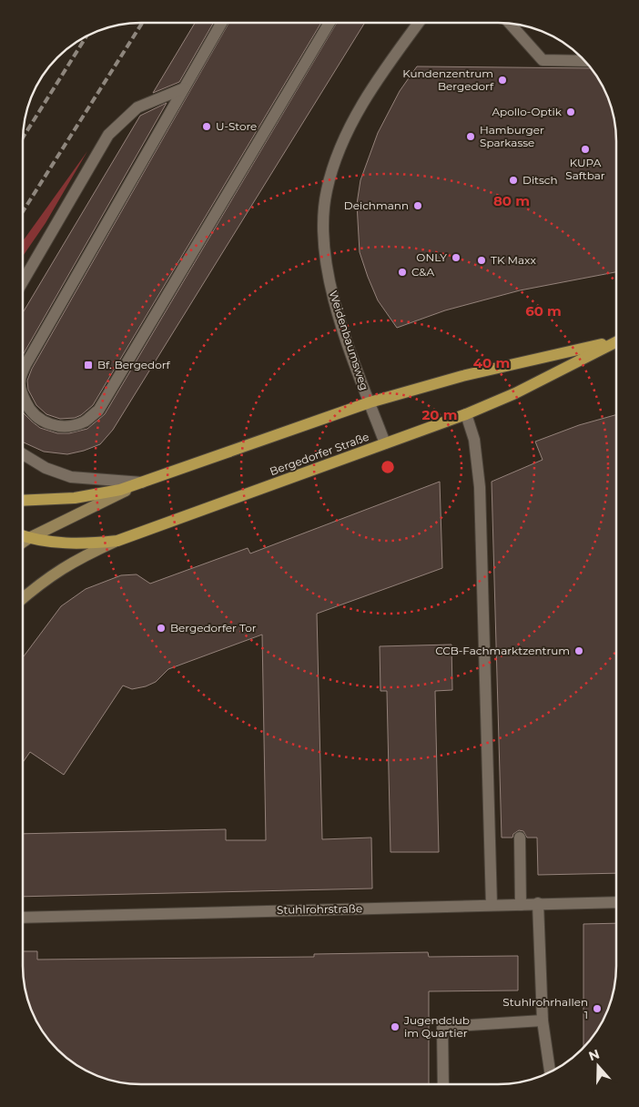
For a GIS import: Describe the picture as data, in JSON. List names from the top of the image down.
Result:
{
  "streets": {
    "main road": ["Bergedorfer Straße"],
    "street": ["Weidenbaumsweg", "Stuhlrohrstraße"]
  },
  "crossings": [
    ["Weidenbaumsweg", "Bergedorfer Straße"]
  ],
  "places": {
    "other": [
      "Kundenzentrum Bergedorf",
      "Apollo-Optik",
      "U-Store",
      "Hamburger Sparkasse",
      "KUPA Saftbar",
      "Ditsch",
      "Deichmann",
      "ONLY",
      "TK Maxx",
      "C&A",
      "Bergedorfer Tor",
      "CCB-Fachmarktzentrum",
      "Stuhlrohrhallen 1",
      "Jugendclub im Quartier"
    ],
    "transit": ["Bf. Bergedorf"]
  },
  "north": "top",
  "rings": [
    "80 m",
    "60 m",
    "40 m",
    "20 m"
  ]
}
